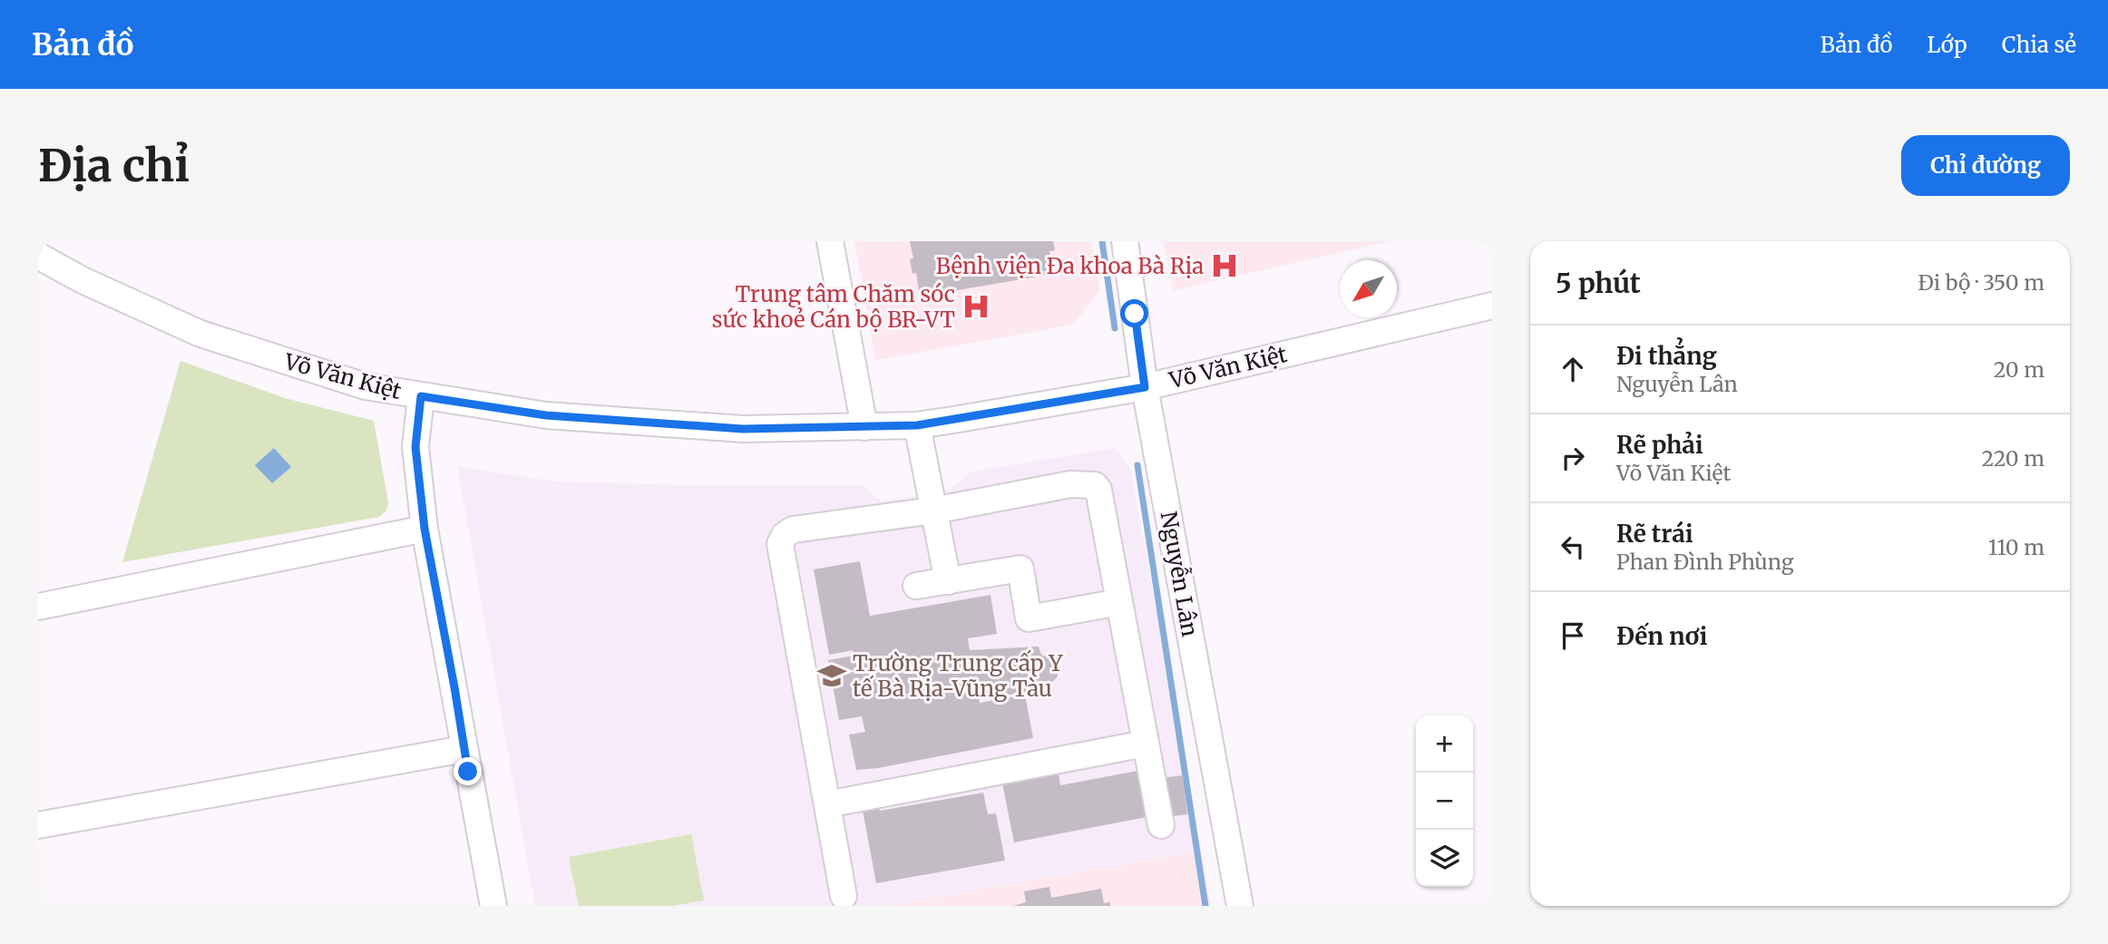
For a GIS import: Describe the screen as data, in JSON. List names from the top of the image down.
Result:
{
  "streets": {
    "street": ["Võ Văn Kiệt", "Nguyễn Lân"]
  },
  "crossings": [
    ["Võ Văn Kiệt", "Nguyễn Lân"]
  ],
  "places": {
    "hospital": ["Bệnh viện Đa khoa Bà Rịa", "Trung tâm Chăm sóc sức khoẻ Cán bộ BR-VT"],
    "school or university": ["Trường Trung cấp Y tế Bà Rịa-Vũng Tàu"]
  },
  "north": "bottom left",
  "page": {
    "header": "Bản đồ",
    "nav": ["Bản đồ", "Lớp", "Chia sẻ"],
    "buttons": "Chỉ đường",
    "title": "Địa chỉ",
    "heading": ["5 phút", "Đi bộ · 350 m"],
    "list": [
      ["Đi thẳng", "Nguyễn Lân", "20 m"],
      ["Rẽ phải", "Võ Văn Kiệt", "220 m"],
      ["Rẽ trái", "Phan Đình Phùng", "110 m"],
      "Đến nơi"
    ],
    "map_buttons": ["+", "−"]
  }
}
